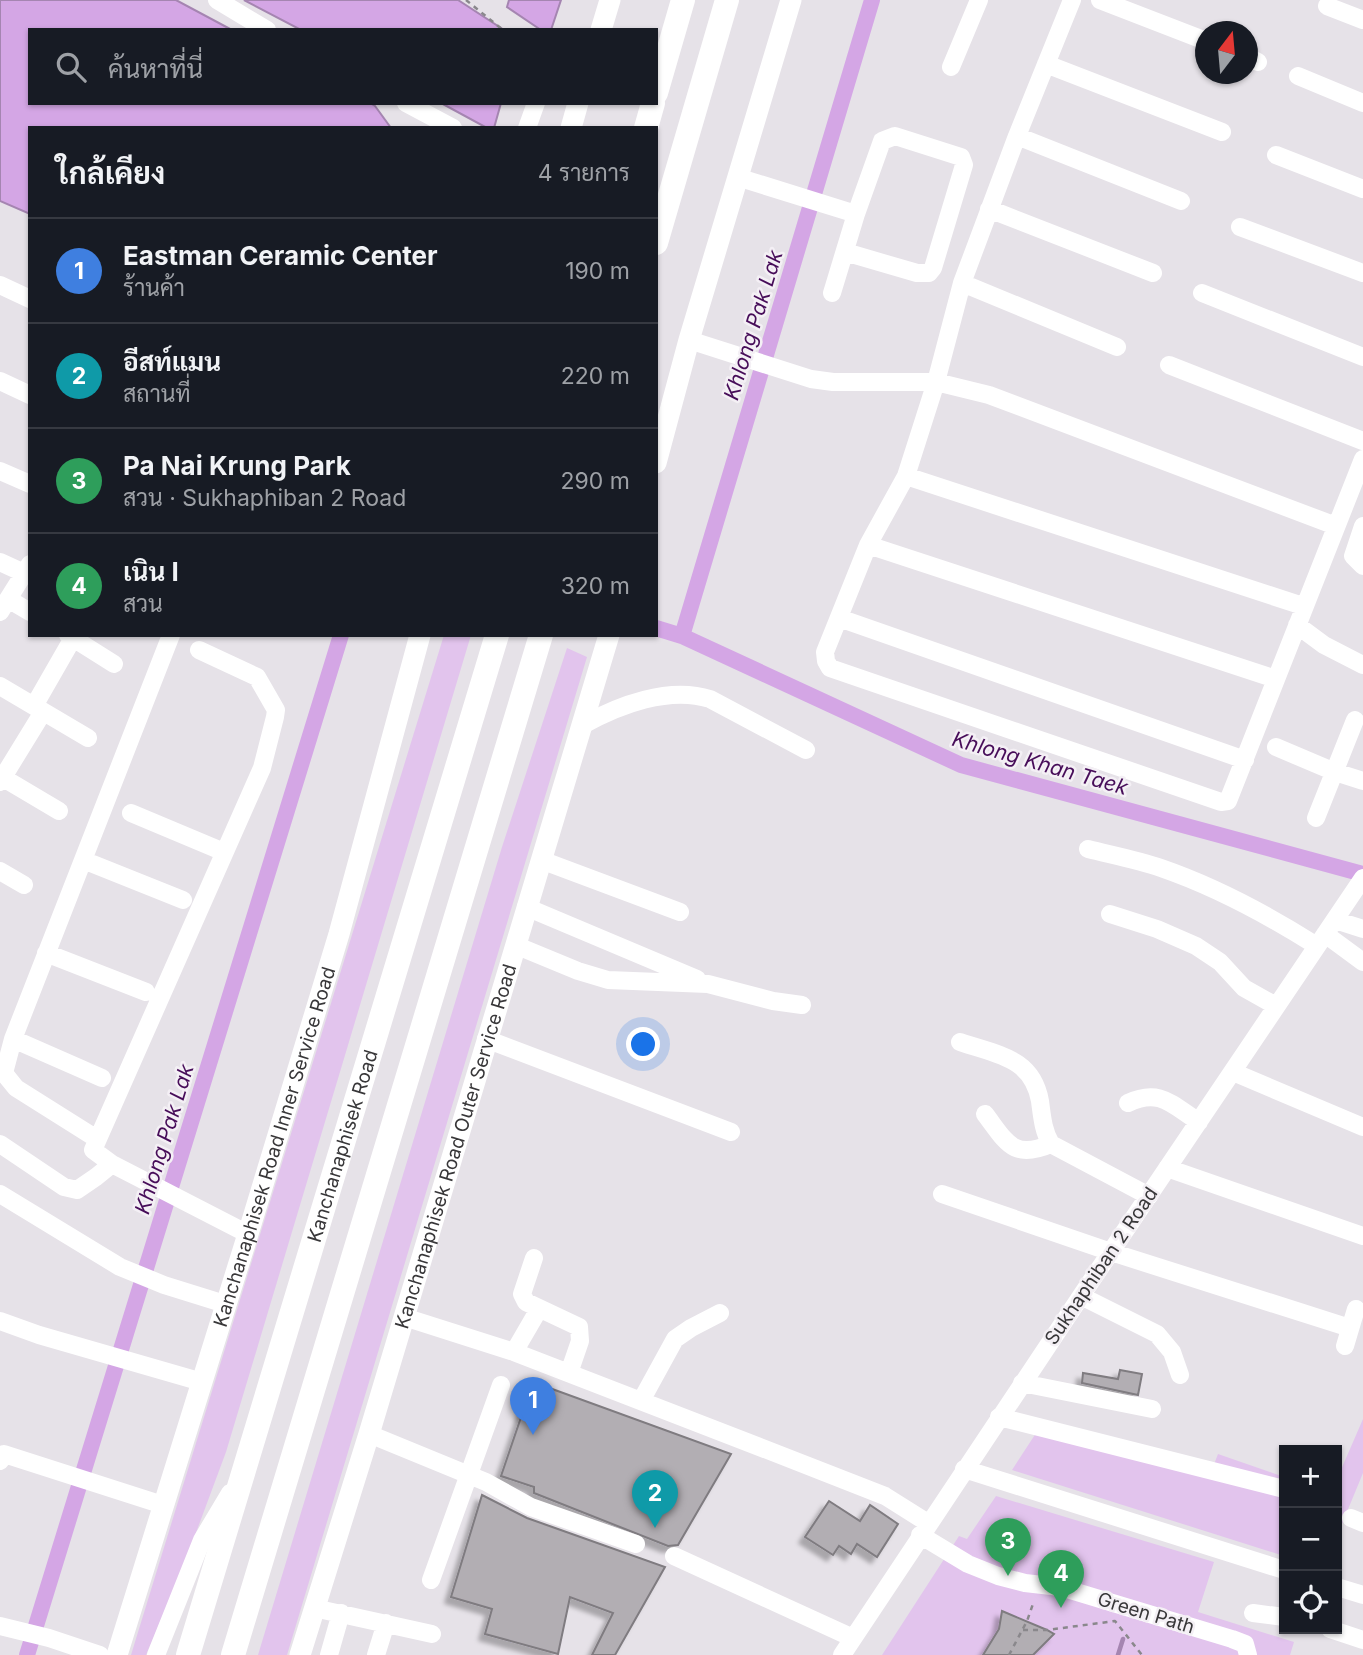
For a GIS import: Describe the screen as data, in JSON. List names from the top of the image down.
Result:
{
  "streets": {
    "highway": ["Kanchanaphisek Road"],
    "main road": ["Kanchanaphisek Road Outer Service Road", "Kanchanaphisek Road Inner Service Road"],
    "street": ["Sukhaphiban 2 Road", "Green Path"]
  },
  "crossings": [
    ["Kanchanaphisek Road Outer Service Road", "Green Path"],
    ["Sukhaphiban 2 Road", "Green Path"]
  ],
  "water": ["Khlong Pak Lak", "Khlong Khan Taek"],
  "north": "top",
  "page": {
    "search": "ค้นหาที่นี่",
    "heading": ["ใกล้เคียง", "4 รายการ"],
    "list": [
      {
        "mark": "1",
        "name": "Eastman Ceramic Center",
        "note": "ร้านค้า",
        "value": "190 m"
      },
      {
        "mark": "2",
        "name": "อีสท์แมน",
        "note": "สถานที่",
        "value": "220 m"
      },
      {
        "mark": "3",
        "name": "Pa Nai Krung Park",
        "note": "สวน · Sukhaphiban 2 Road",
        "value": "290 m"
      },
      {
        "mark": "4",
        "name": "เนิน I",
        "note": "สวน",
        "value": "320 m"
      }
    ],
    "pins": [
      "1",
      "2",
      "3",
      "4"
    ],
    "map_buttons": ["+", "−"]
  }
}
